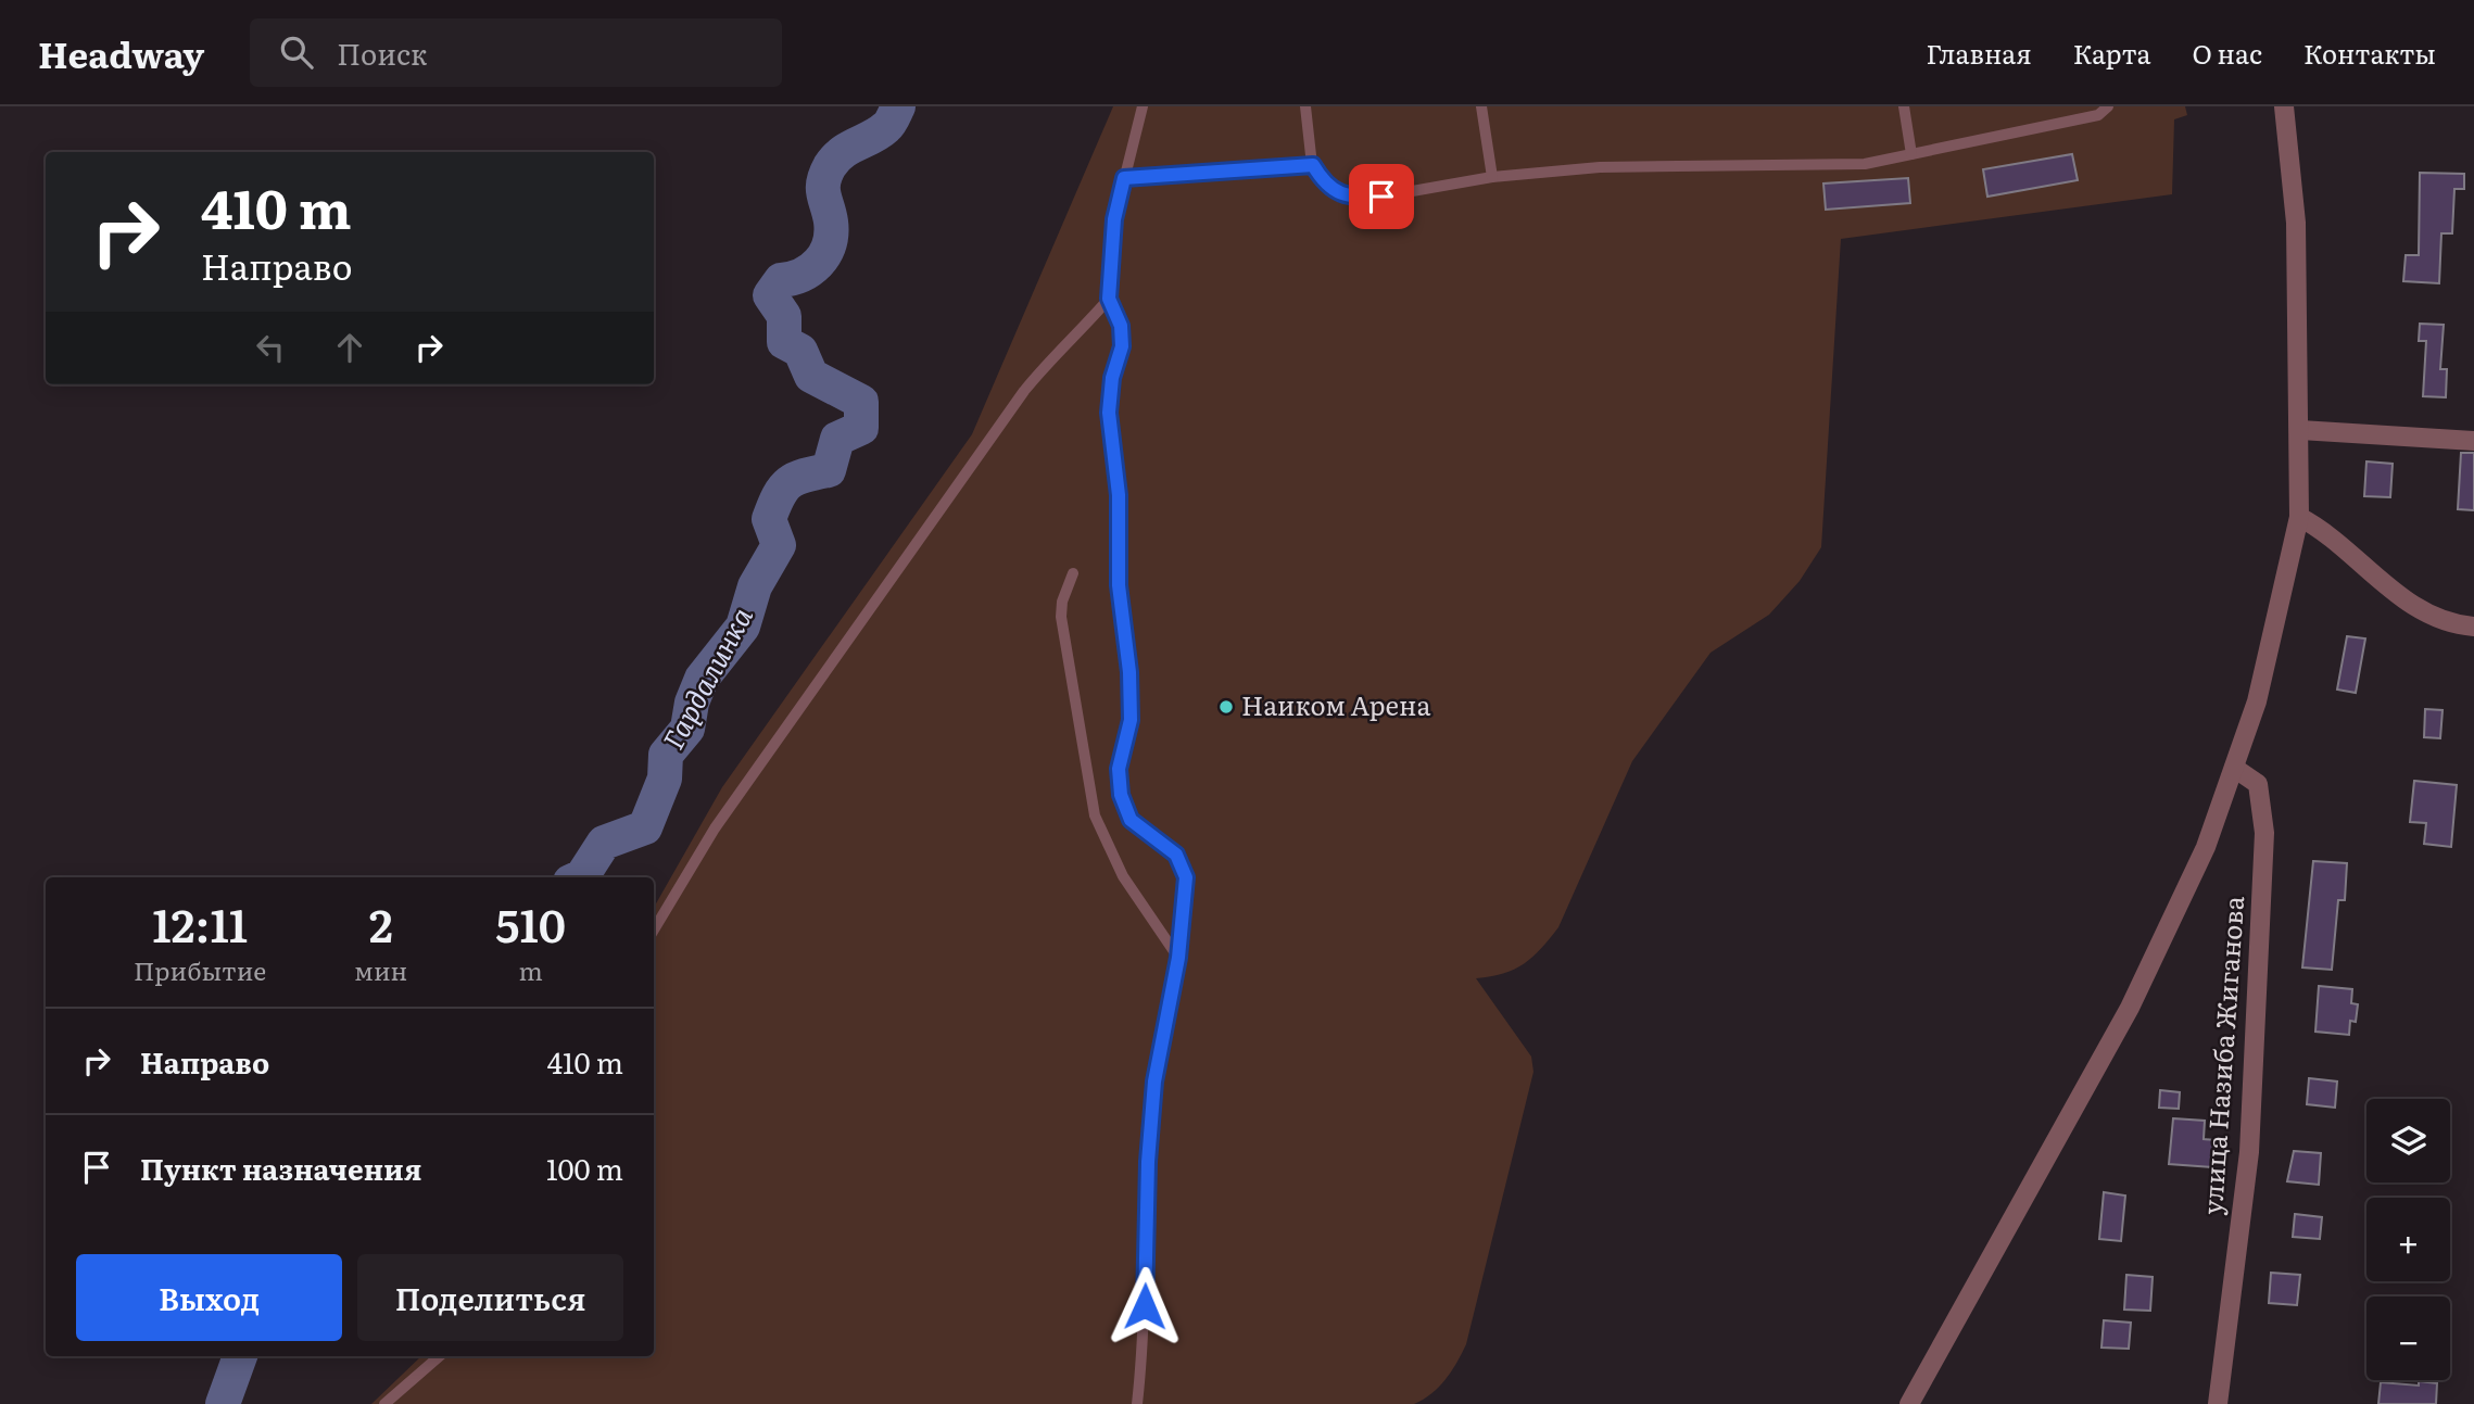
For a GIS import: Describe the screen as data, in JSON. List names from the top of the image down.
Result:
{
  "streets": {
    "street": ["улица Назиба Жиганова"]
  },
  "water": ["Гардалинка"],
  "places": ["Наиком Арена"],
  "page": {
    "header": "Headway",
    "search": "Поиск",
    "nav": [
      "Главная",
      "Карта",
      "О нас",
      "Контакты"
    ],
    "turn": ["410 m", "Направо"],
    "eta": [
      "12:11",
      "Прибытие",
      "2",
      "мин",
      "510",
      "m"
    ],
    "list": [
      {
        "name": "Направо",
        "value": "410 m"
      },
      {
        "name": "Пункт назначения",
        "value": "100 m"
      }
    ],
    "map_buttons": ["+", "−"],
    "buttons": ["Выход", "Поделиться"]
  }
}
